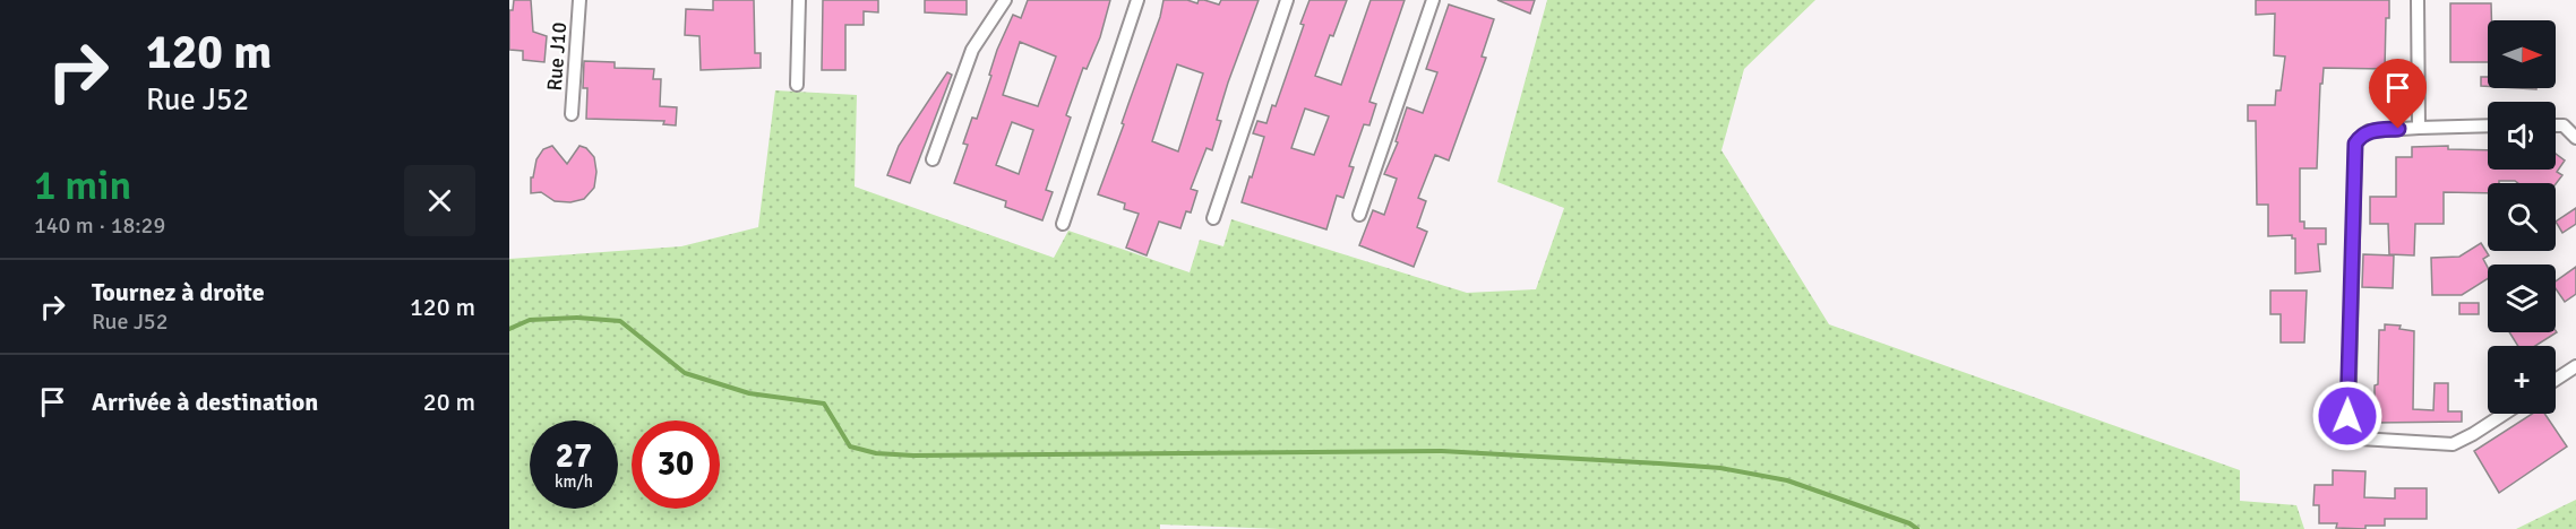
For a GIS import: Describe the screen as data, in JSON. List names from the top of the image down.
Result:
{
  "streets": {
    "street": ["Rue J10"]
  },
  "north": "right",
  "page": {
    "turn": ["120 m", "Rue J52"],
    "map_buttons": "+",
    "heading": ["1 min", "140 m · 18:29"],
    "list": [
      {
        "name": "Tournez à droite",
        "note": "Rue J52",
        "value": "120 m"
      },
      {
        "name": "Arrivée à destination",
        "value": "20 m"
      }
    ],
    "speed": "27 km/h",
    "limit": "30"
  }
}
